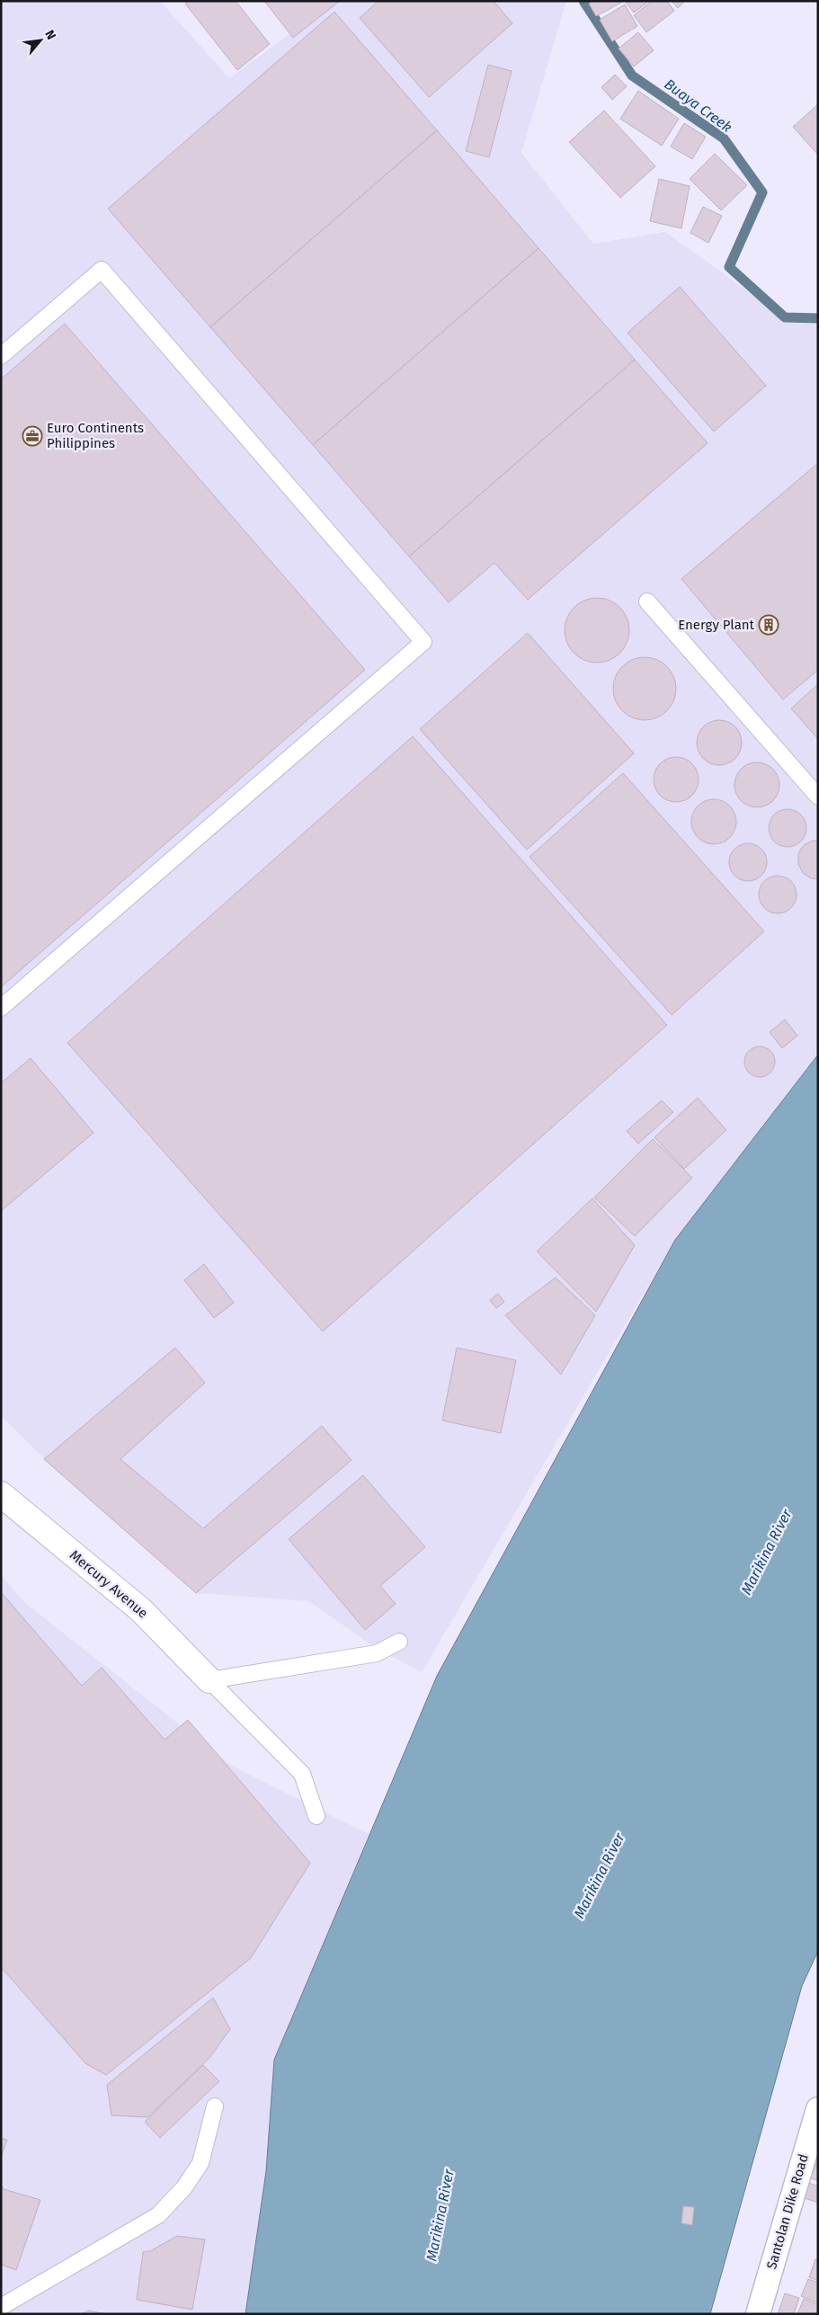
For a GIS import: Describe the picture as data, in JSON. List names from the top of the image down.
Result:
{
  "streets": {
    "street": ["Mercury Avenue", "Santolan Dike Road"]
  },
  "water": ["Buaya Creek", "Marikina River"],
  "places": {
    "office": ["Euro Continents Philippines"],
    "building": ["Energy Plant"]
  },
  "north": "top right"
}
